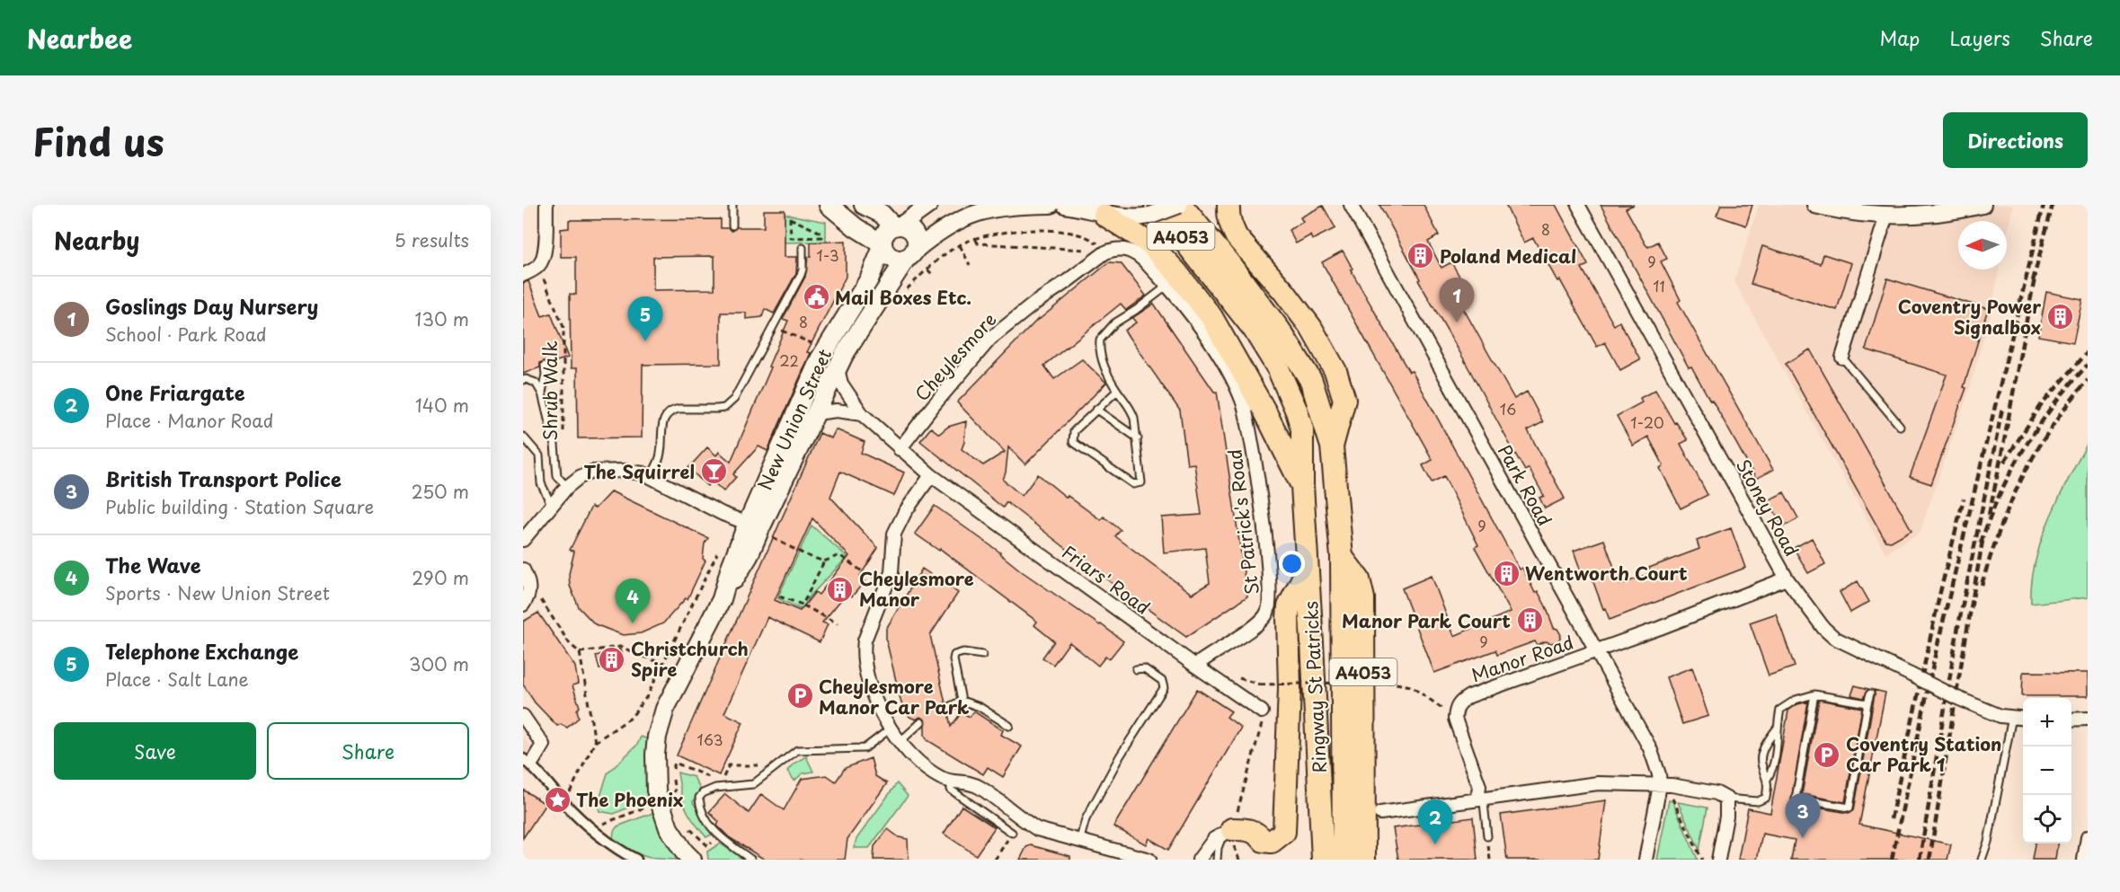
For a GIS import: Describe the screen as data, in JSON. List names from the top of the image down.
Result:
{
  "streets": {
    "highway": ["A4053", "Ringway St Patricks"],
    "main road": ["New Union Street"],
    "street": [
      "Cheylesmore",
      "Park Road",
      "Stoney Road",
      "St Patrick's Road",
      "Friars' Road",
      "Manor Road"
    ],
    "path": ["Shrub Walk"]
  },
  "crossings": [
    ["A4053", "Ringway St Patricks"],
    ["Cheylesmore", "St Patrick's Road"],
    ["Cheylesmore", "Friars' Road"],
    ["New Union Street", "Friars' Road"],
    ["Park Road", "Manor Road"],
    ["Stoney Road", "Manor Road"],
    ["St Patrick's Road", "Friars' Road"]
  ],
  "places": {
    "building": [
      "Poland Medical",
      "Coventry Power Signalbox",
      "Wentworth Court",
      "Cheylesmore Manor",
      "Manor Park Court",
      "Christchurch Spire"
    ],
    "public building": ["Mail Boxes Etc."],
    "bar": ["The Squirrel"],
    "parking": ["Cheylesmore Manor Car Park", "Coventry Station Car Park 1"],
    "place": ["The Phoenix"]
  },
  "house_numbers": [
    "8",
    "1-3",
    "9",
    "11",
    "8",
    "22",
    "16",
    "1-20",
    "9",
    "9",
    "163"
  ],
  "north": "left",
  "page": {
    "header": "Nearbee",
    "nav": ["Map", "Layers", "Share"],
    "title": "Find us",
    "buttons": [
      "Directions",
      ["Save", "Share"]
    ],
    "heading": ["Nearby", "5 results"],
    "list": [
      {
        "mark": "1",
        "name": "Goslings Day Nursery",
        "note": "School · Park Road",
        "value": "130 m"
      },
      {
        "mark": "2",
        "name": "One Friargate",
        "note": "Place · Manor Road",
        "value": "140 m"
      },
      {
        "mark": "3",
        "name": "British Transport Police",
        "note": "Public building · Station Square",
        "value": "250 m"
      },
      {
        "mark": "4",
        "name": "The Wave",
        "note": "Sports · New Union Street",
        "value": "290 m"
      },
      {
        "mark": "5",
        "name": "Telephone Exchange",
        "note": "Place · Salt Lane",
        "value": "300 m"
      }
    ],
    "pins": [
      "1",
      "5",
      "4",
      "3",
      "2"
    ],
    "map_buttons": ["+", "−"]
  }
}
